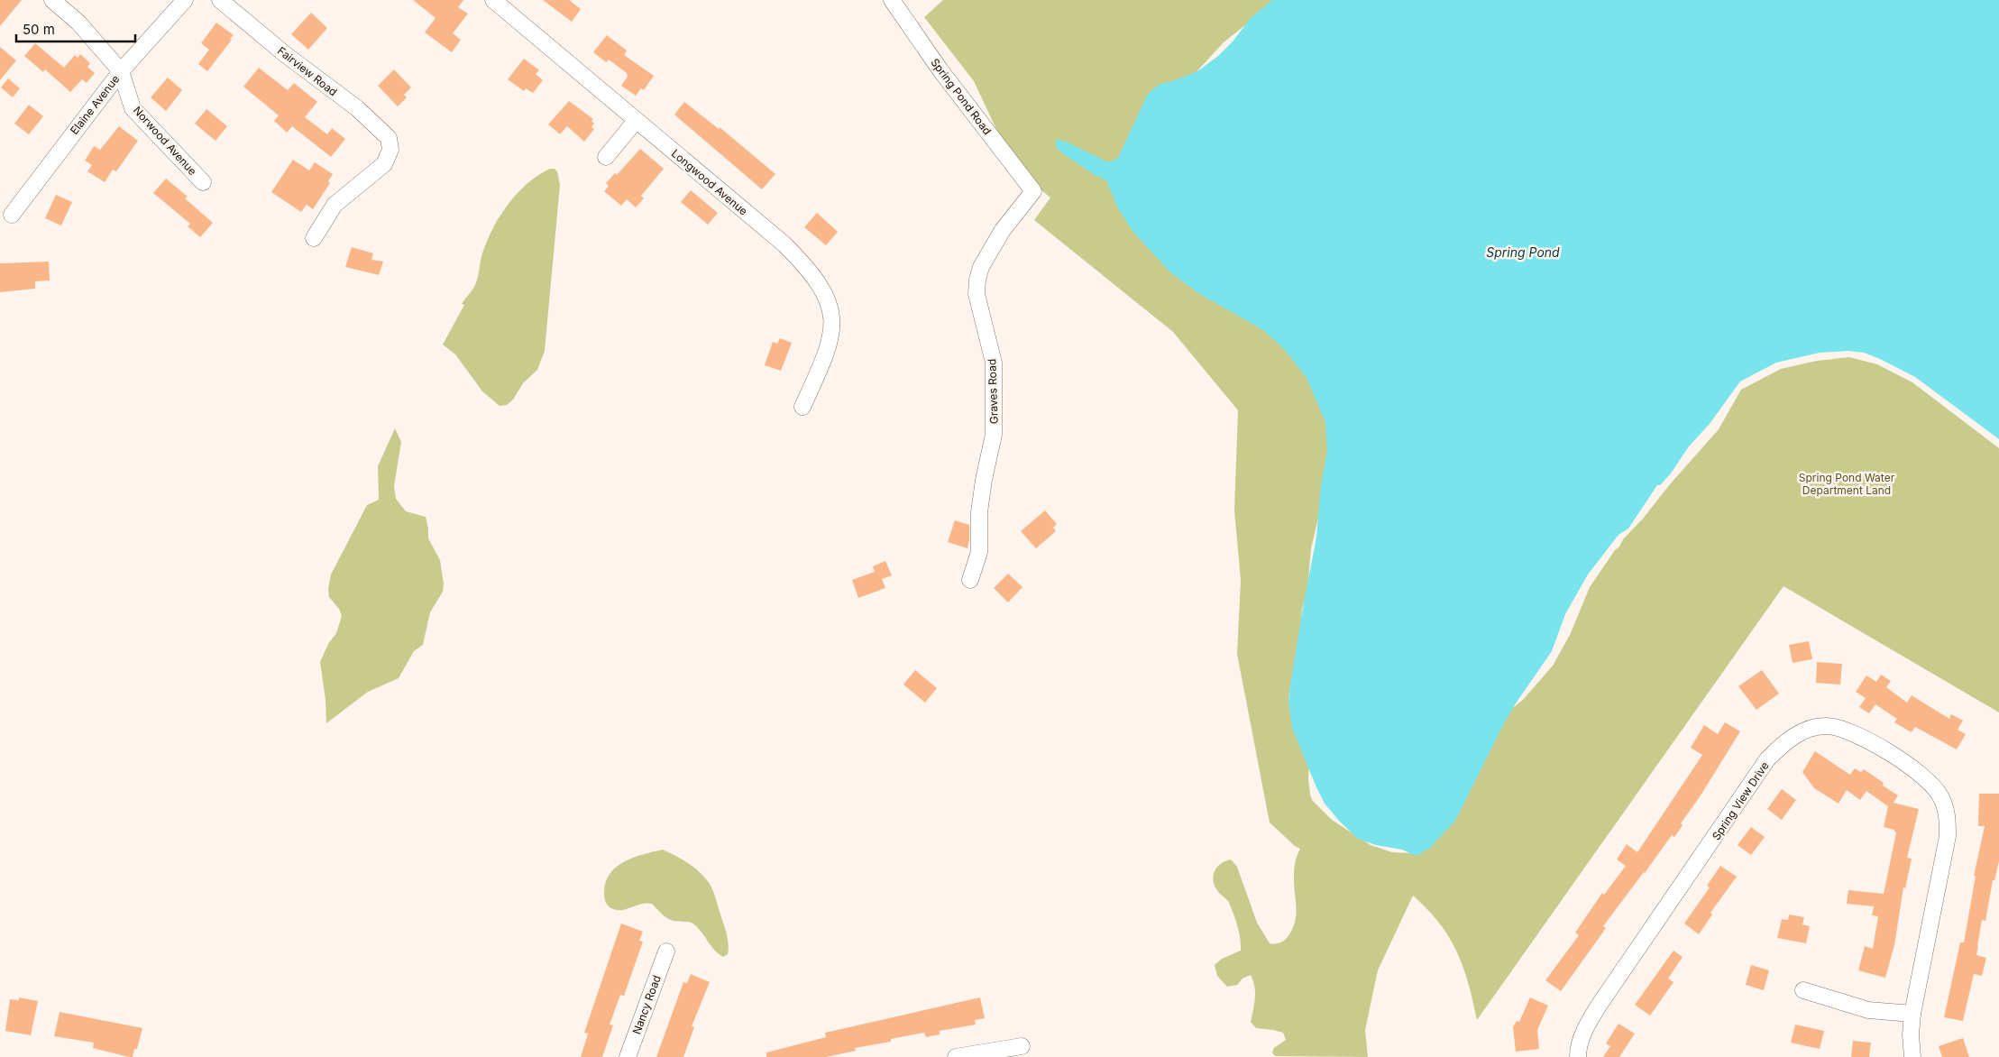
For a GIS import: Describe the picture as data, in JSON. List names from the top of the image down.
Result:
{
  "streets": {
    "street": [
      "Fairview Road",
      "Spring Pond Road",
      "Elaine Avenue",
      "Norwood Avenue",
      "Longwood Avenue",
      "Graves Road",
      "Spring View Drive",
      "Nancy Road"
    ]
  },
  "crossings": [
    ["Spring Pond Road", "Graves Road"],
    ["Elaine Avenue", "Norwood Avenue"]
  ],
  "water": ["Spring Pond"],
  "parks": ["Spring Pond Water Department Land"],
  "scale_bar": "50 m"
}
